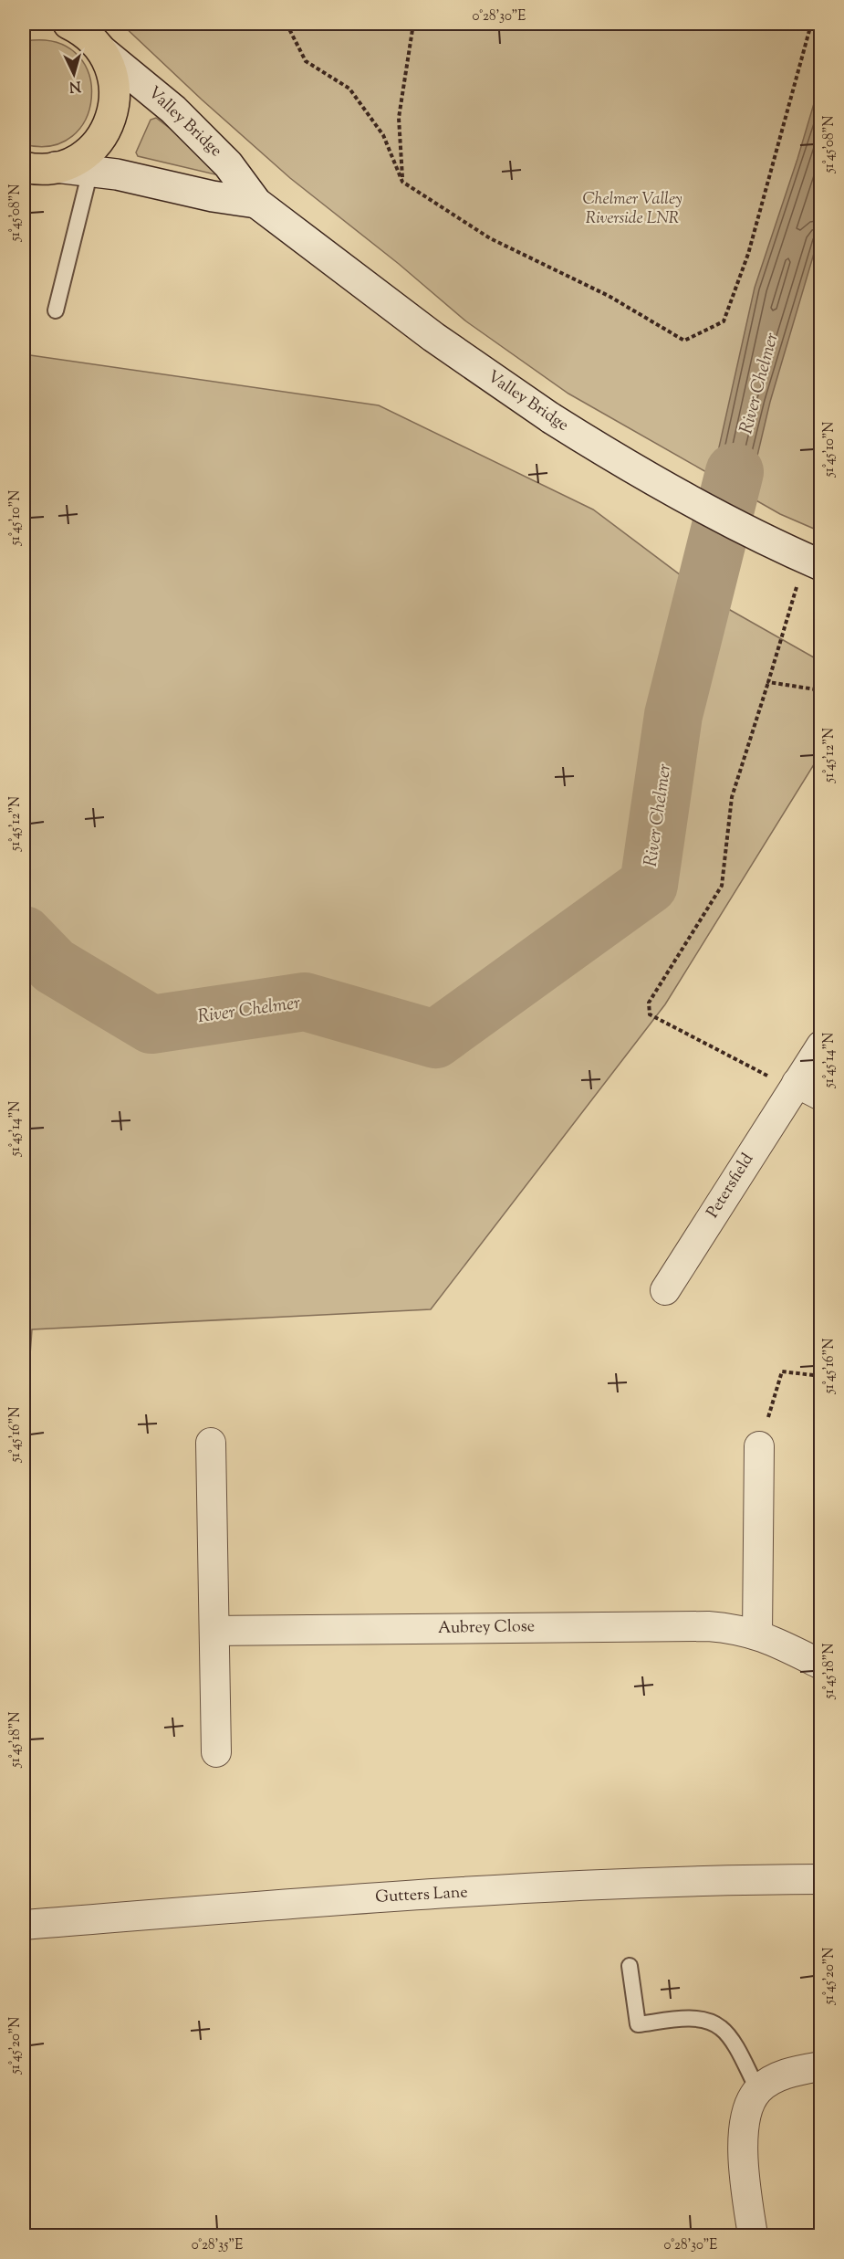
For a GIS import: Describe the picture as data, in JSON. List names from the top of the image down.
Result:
{
  "streets": {
    "street": [
      "Valley Bridge",
      "Petersfield",
      "Aubrey Close",
      "Gutters Lane"
    ]
  },
  "water": ["River Chelmer"],
  "parks": ["Chelmer Valley Riverside LNR"],
  "north": "bottom",
  "coordinates": [
    "0°28'30\"E",
    "51°45'08\"N",
    "51°45'10\"N",
    "51°45'12\"N",
    "51°45'14\"N",
    "51°45'16\"N",
    "51°45'18\"N",
    "51°45'20\"N",
    "0°28'35\"E"
  ]
}
